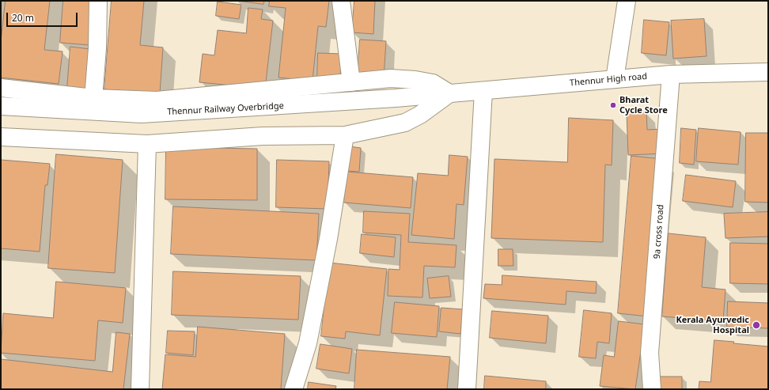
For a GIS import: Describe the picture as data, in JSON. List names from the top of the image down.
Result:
{
  "streets": {
    "street": ["Thennur High road", "Thennur Railway Overbridge", "9a cross road"]
  },
  "crossings": [
    ["Thennur High road", "Thennur Railway Overbridge"],
    ["Thennur High road", "9a cross road"]
  ],
  "places": ["Bharat Cycle Store", "Kerala Ayurvedic Hospital"],
  "scale_bar": "20 m"
}
